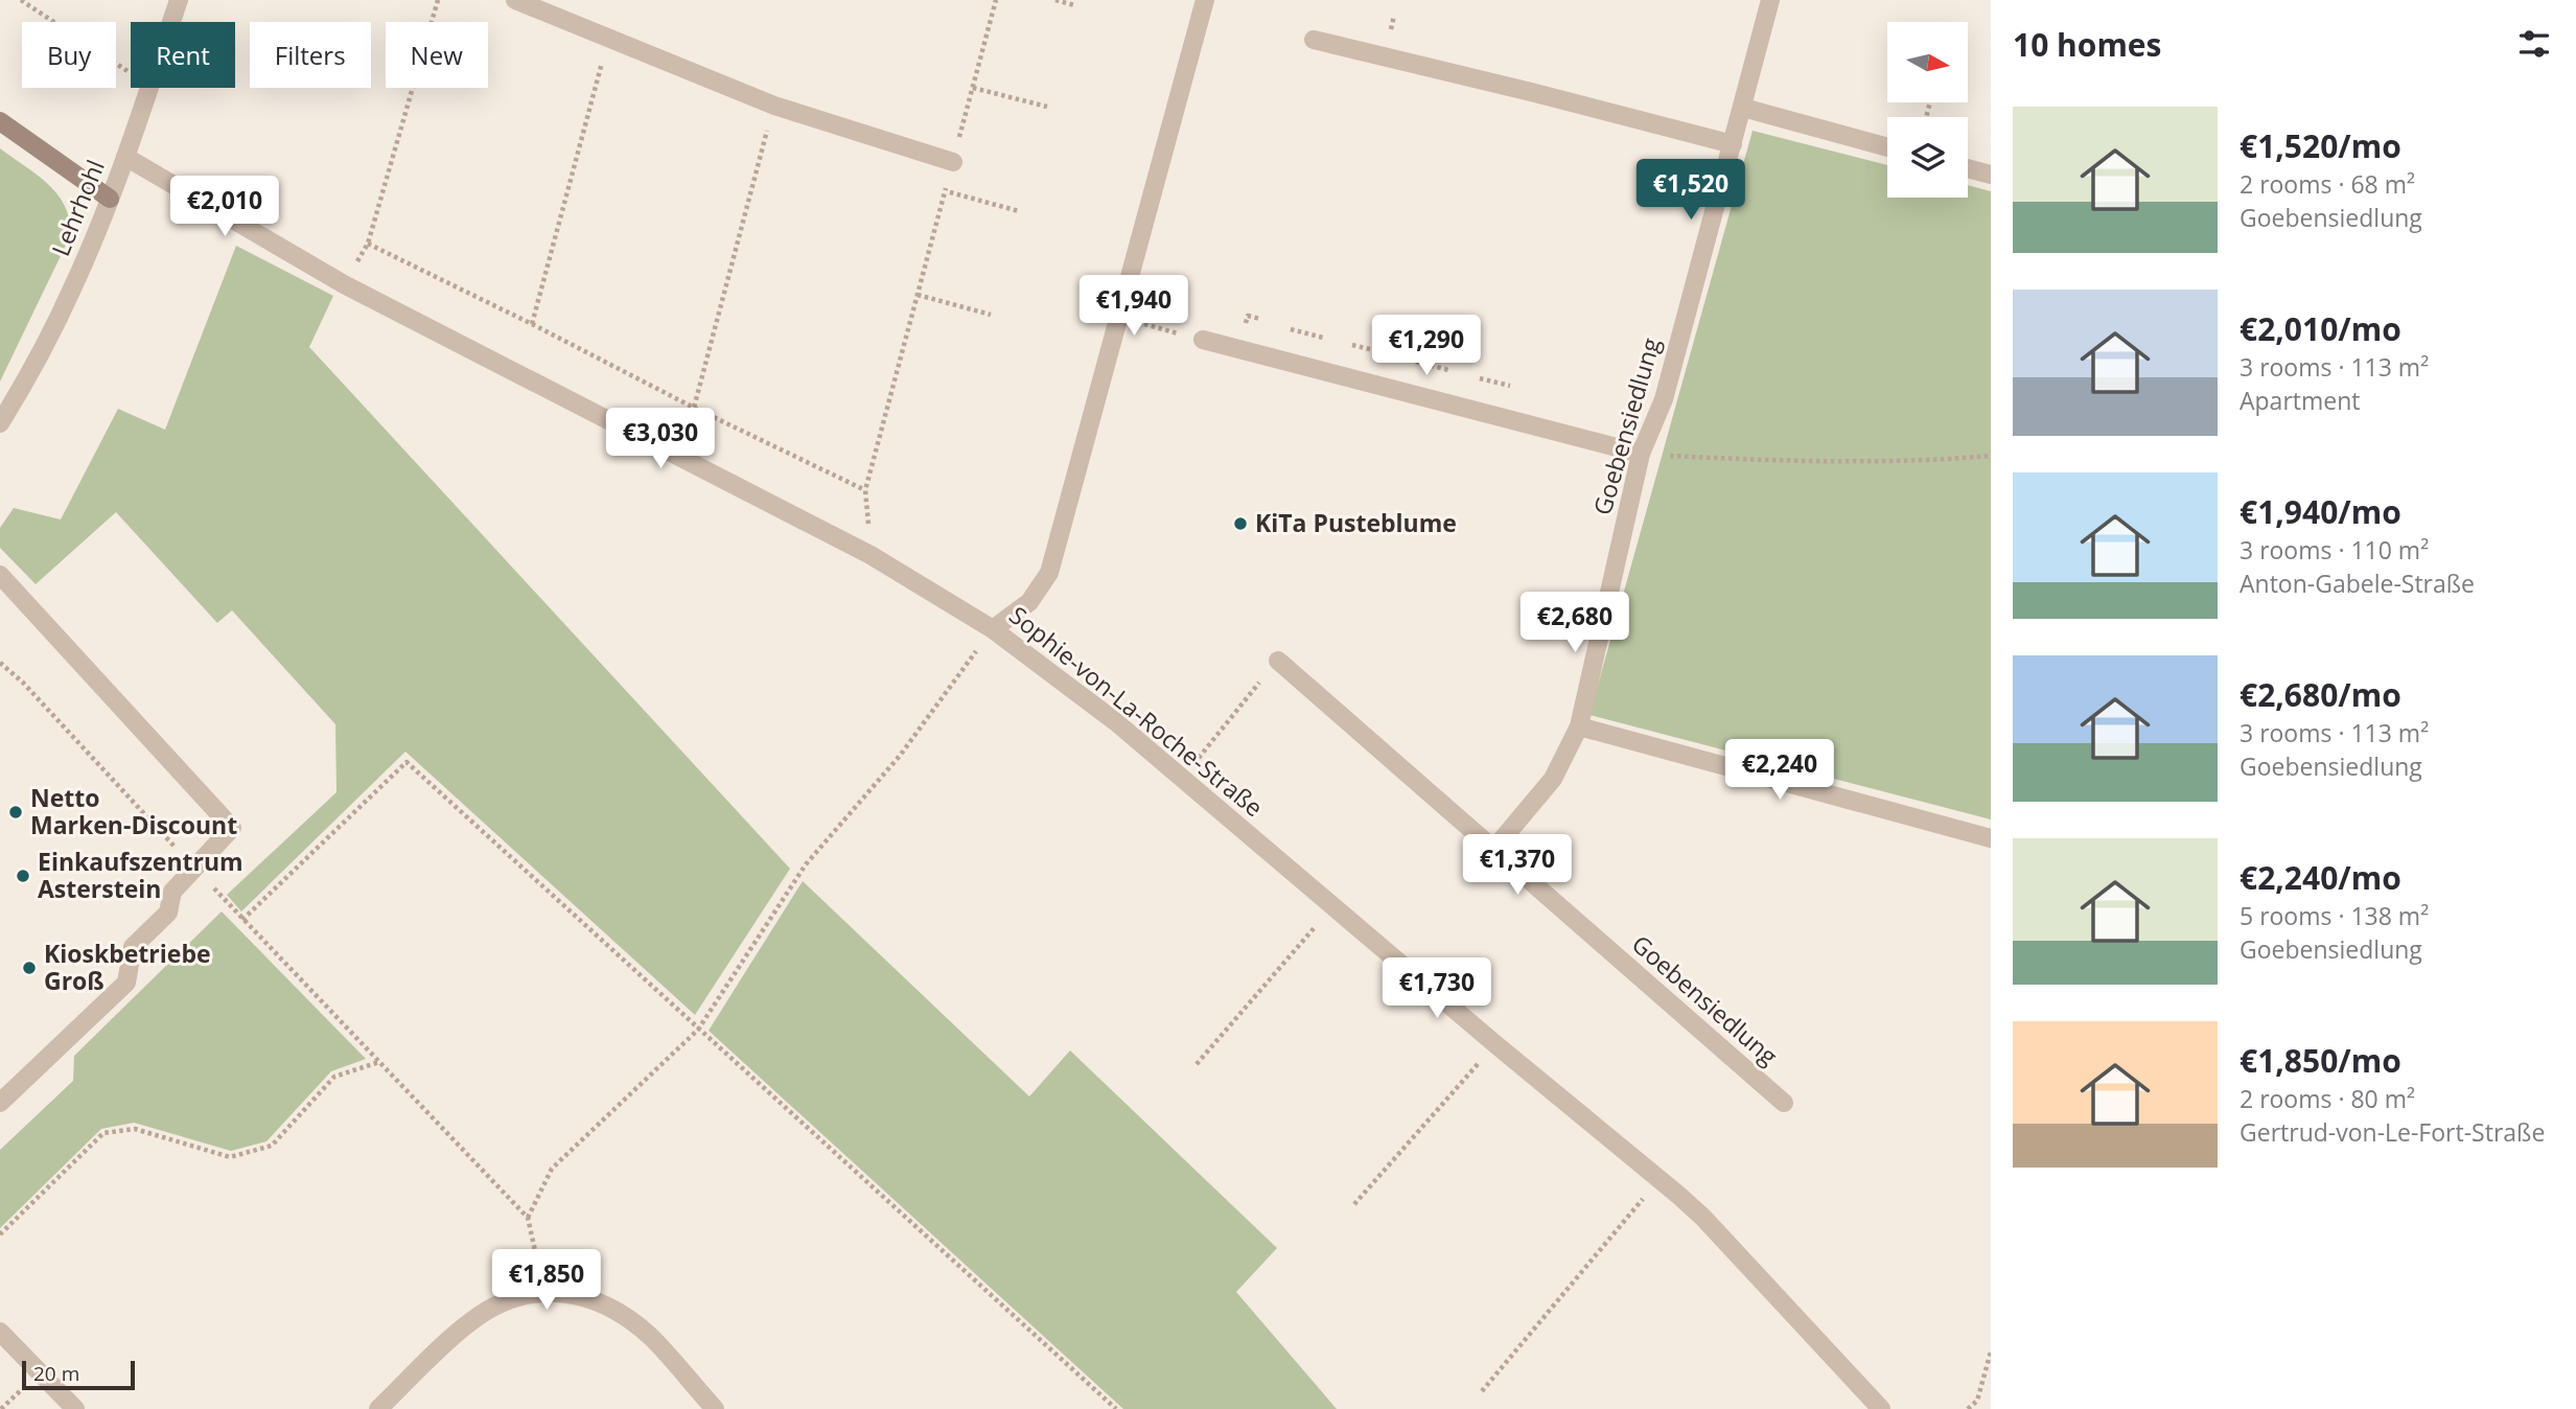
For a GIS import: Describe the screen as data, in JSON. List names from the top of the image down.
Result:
{
  "streets": {
    "street": ["Lehrhohl", "Goebensiedlung", "Sophie-von-La-Roche-Straße"]
  },
  "crossings": [
    ["Lehrhohl", "Sophie-von-La-Roche-Straße"]
  ],
  "places": [
    "KiTa Pusteblume",
    "Netto Marken-Discount",
    "Einkaufszentrum Asterstein",
    "Kioskbetriebe Groß"
  ],
  "scale_bar": "20 m",
  "north": "right",
  "page": {
    "heading": "10 homes",
    "chip": [
      "Buy",
      "Rent",
      "Filters",
      "New"
    ],
    "list": [
      {
        "name": "€1,520/mo",
        "note": "2 rooms · 68 m² · Goebensiedlung"
      },
      {
        "name": "€2,010/mo",
        "note": "3 rooms · 113 m² · Apartment"
      },
      {
        "name": "€1,940/mo",
        "note": "3 rooms · 110 m² · Anton-Gabele-Straße"
      },
      {
        "name": "€2,680/mo",
        "note": "3 rooms · 113 m² · Goebensiedlung"
      },
      {
        "name": "€2,240/mo",
        "note": "5 rooms · 138 m² · Goebensiedlung"
      },
      {
        "name": "€1,850/mo",
        "note": "2 rooms · 80 m² · Gertrud-von-Le-Fort-Straße"
      }
    ],
    "price": [
      "€1,520",
      "€2,010",
      "€1,940",
      "€1,290",
      "€3,030",
      "€2,680",
      "€2,240",
      "€1,370",
      "€1,730",
      "€1,850"
    ],
    "scale": "20 m"
  }
}
